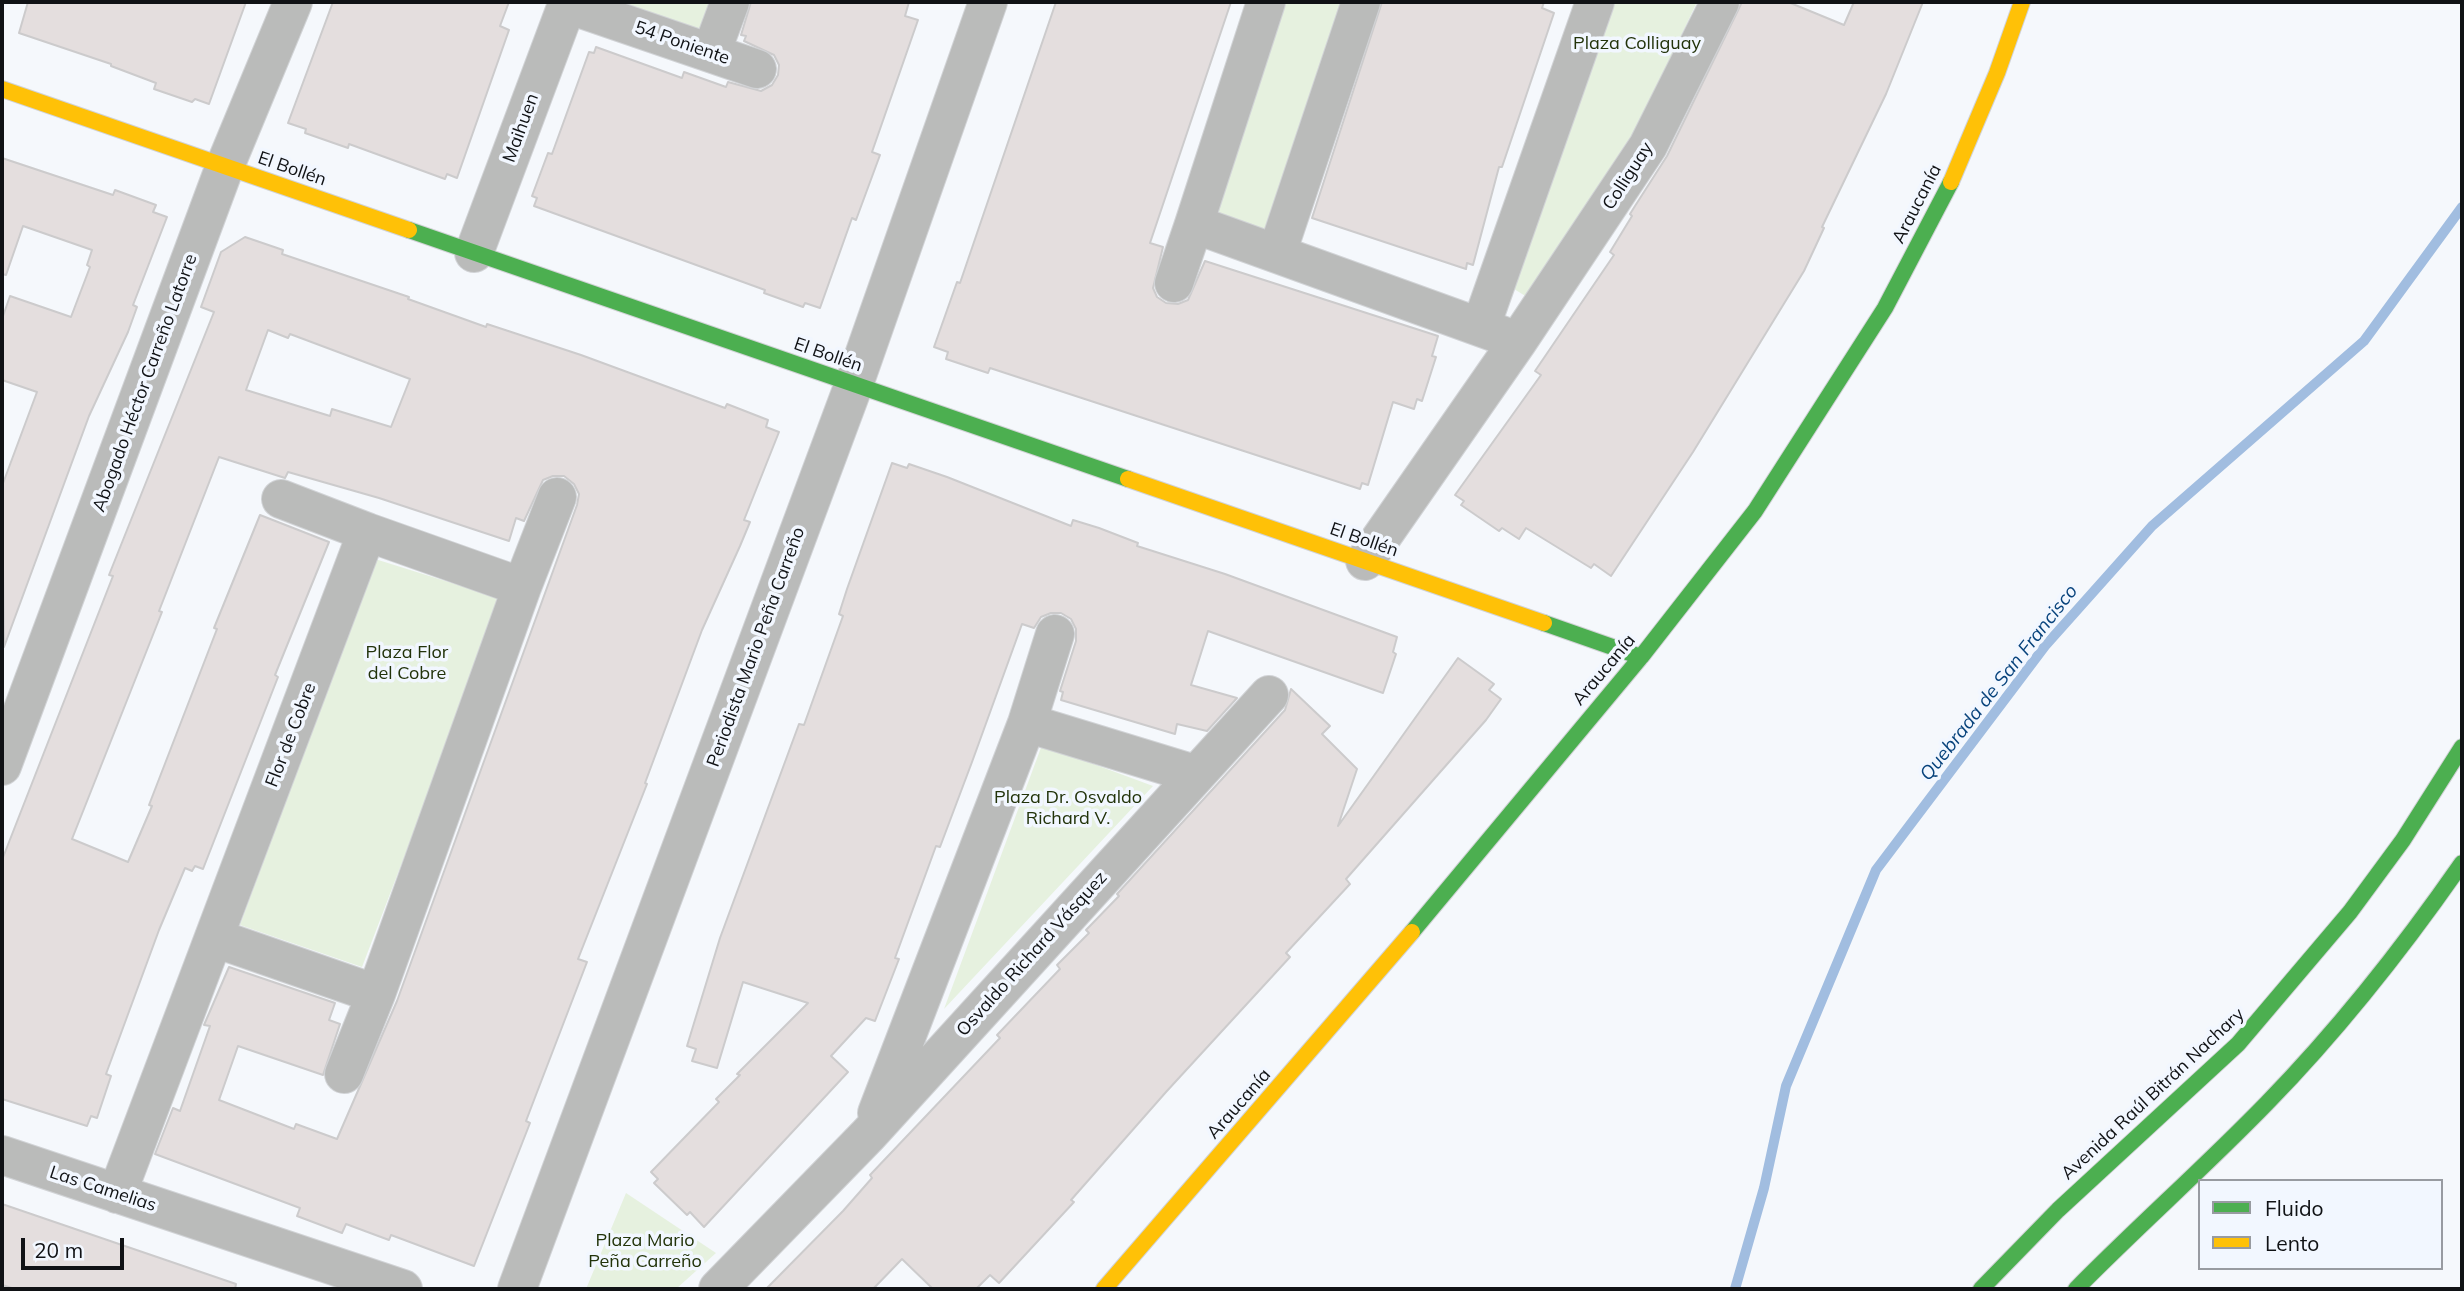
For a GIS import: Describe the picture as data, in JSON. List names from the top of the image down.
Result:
{
  "streets": {
    "street": [
      "54 Poniente",
      "Maihuen",
      "El Bollén",
      "Colliguay",
      "Araucanía",
      "Abogado Héctor Carreño Latorre",
      "Periodista Mario Peña Carreño",
      "Flor de Cobre",
      "Osvaldo Richard Vásquez",
      "Avenida Raúl Bitrán Nachary",
      "Las Camelias"
    ]
  },
  "crossings": [
    ["54 Poniente", "Maihuen"],
    ["Maihuen", "El Bollén"],
    ["El Bollén", "Colliguay"],
    ["El Bollén", "Araucanía"],
    ["El Bollén", "Abogado Héctor Carreño Latorre"],
    ["El Bollén", "Periodista Mario Peña Carreño"],
    ["Flor de Cobre", "Las Camelias"]
  ],
  "water": ["Quebrada de San Francisco"],
  "parks": [
    "Plaza Colliguay",
    "Plaza Flor del Cobre",
    "Plaza Dr. Osvaldo Richard V.",
    "Plaza Mario Peña Carreño"
  ],
  "legend": ["Fluido", "Lento"],
  "scale_bar": "20 m"
}
